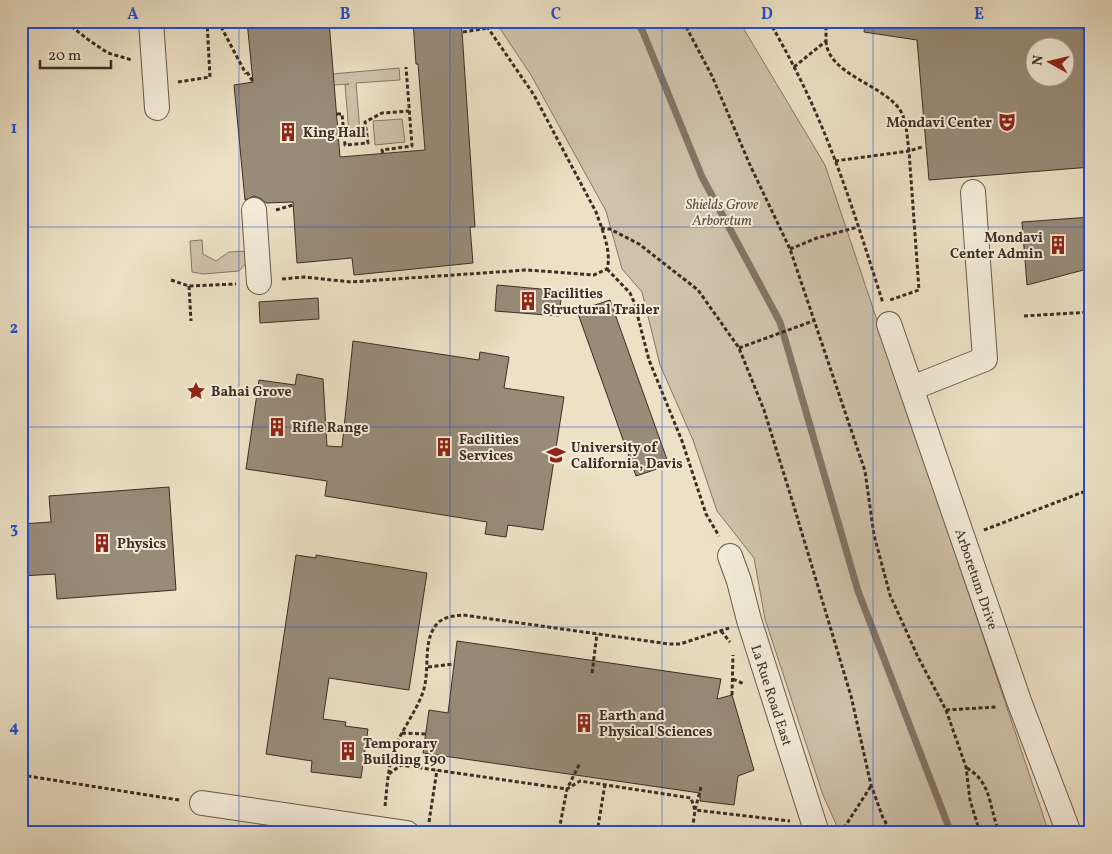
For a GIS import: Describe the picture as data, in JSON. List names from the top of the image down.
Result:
{
  "streets": {
    "street": ["Arboretum Drive", "La Rue Road East"]
  },
  "parks": ["Shields Grove Arboretum"],
  "places": {
    "theatre": ["Mondavi Center"],
    "building": [
      "King Hall",
      "Mondavi Center Admin",
      "Facilities Structural Trailer",
      "Rifle Range",
      "Facilities Services",
      "Physics",
      "Earth and Physical Sciences",
      "Temporary Building 190"
    ],
    "place": ["Bahai Grove"],
    "school or university": ["University of California, Davis"]
  },
  "scale_bar": "20 m",
  "north": "left",
  "grid": {
    "columns": [
      "A",
      "B",
      "C",
      "D",
      "E"
    ],
    "rows": [
      "1",
      "2",
      "3",
      "4"
    ]
  }
}
